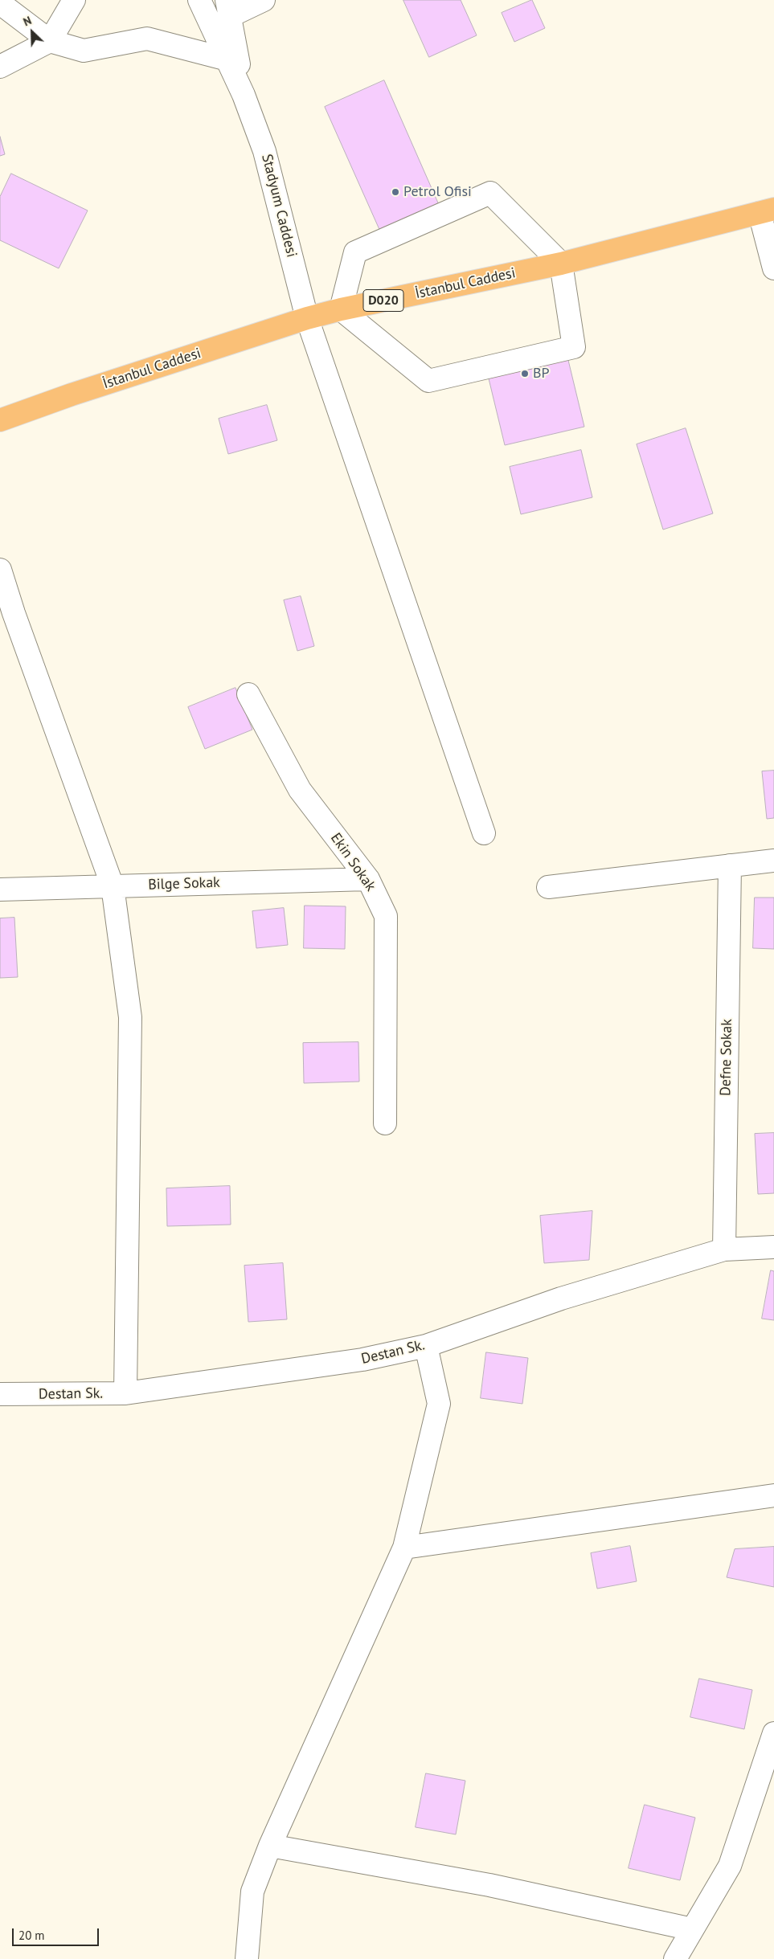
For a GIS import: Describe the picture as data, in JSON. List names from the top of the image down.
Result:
{
  "streets": {
    "highway": ["İstanbul Caddesi", "D020"],
    "street": [
      "Stadyum Caddesi",
      "Ekin Sokak",
      "Bilge Sokak",
      "Defne Sokak",
      "Destan Sk."
    ]
  },
  "crossings": [
    ["Stadyum Caddesi", "İstanbul Caddesi"],
    ["Ekin Sokak", "Bilge Sokak"],
    ["Defne Sokak", "Destan Sk."]
  ],
  "places": ["Petrol Ofisi", "BP"],
  "scale_bar": "20 m",
  "north": "top left"
}
